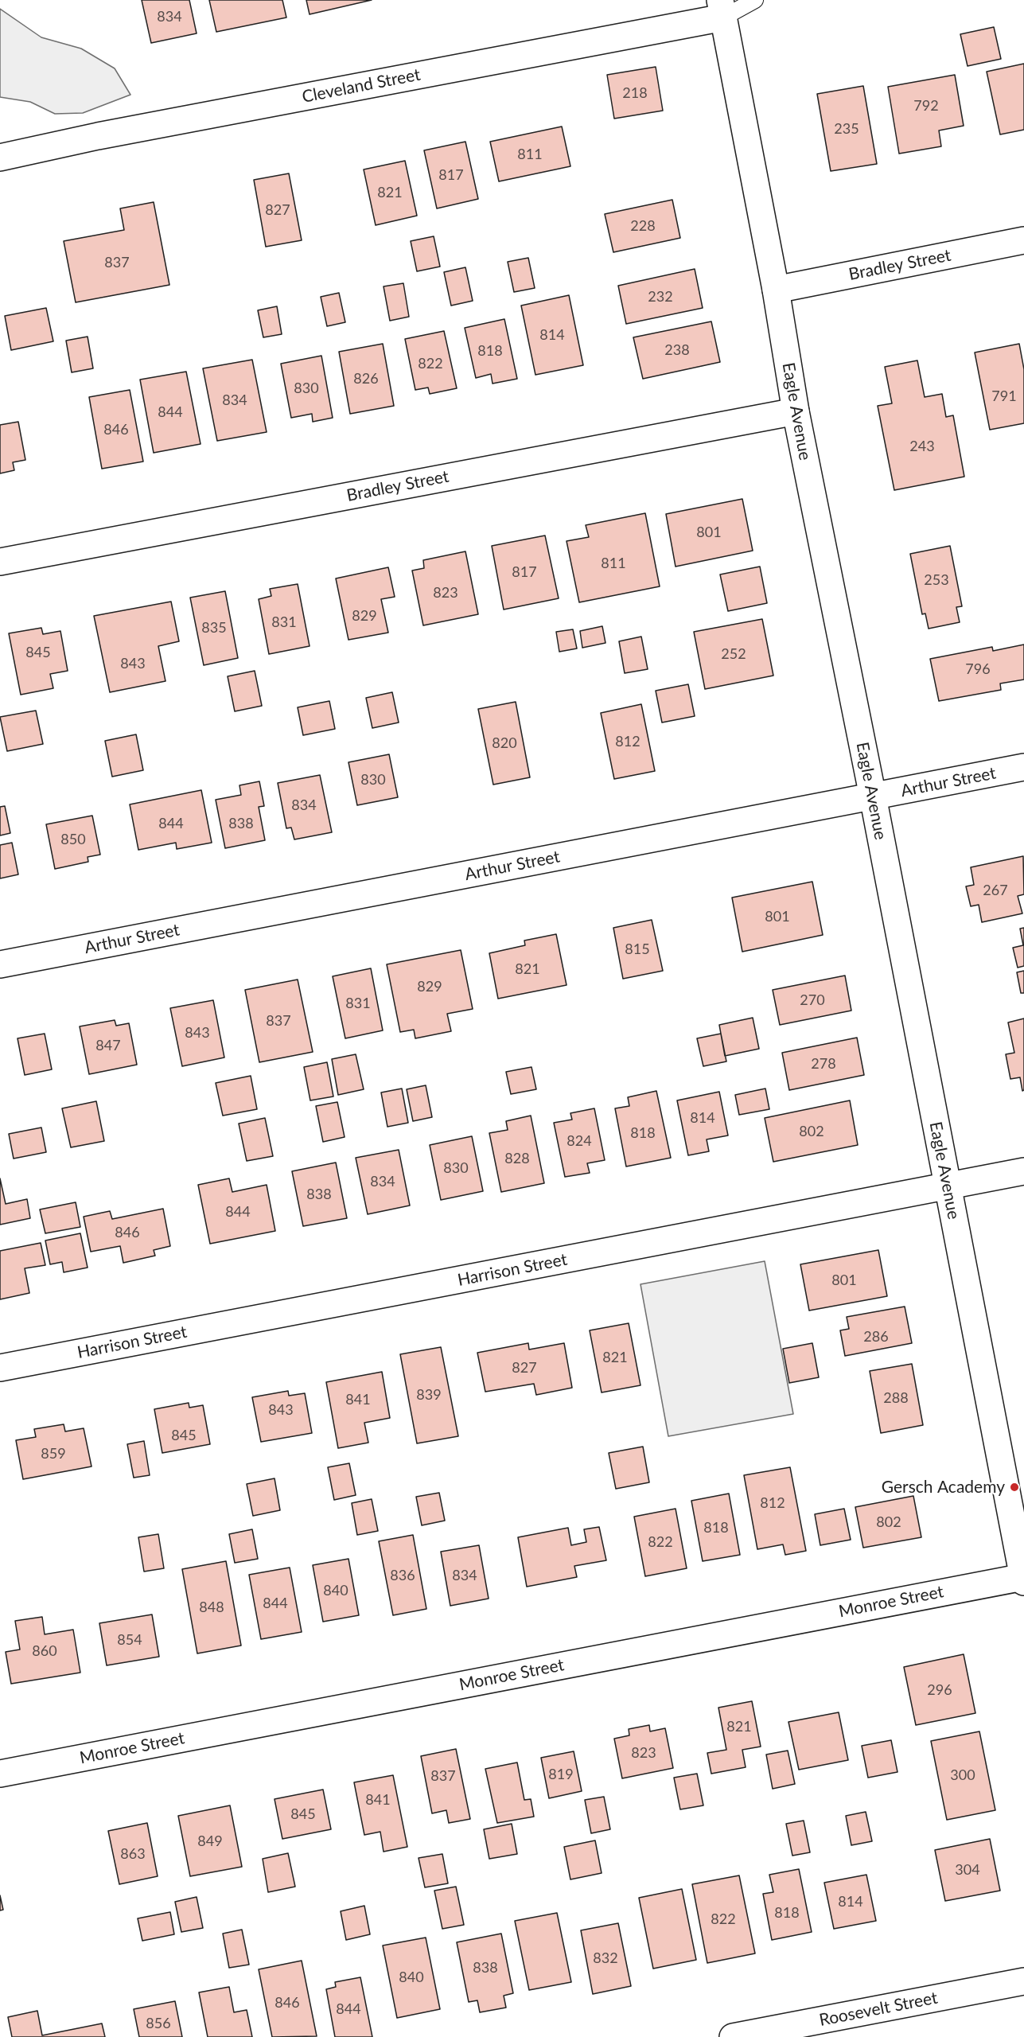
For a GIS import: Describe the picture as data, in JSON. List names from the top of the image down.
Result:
{
  "streets": {
    "street": [
      "Cleveland Street",
      "Bradley Street",
      "Eagle Avenue",
      "Arthur Street",
      "Harrison Street",
      "Monroe Street",
      "Roosevelt Street"
    ]
  },
  "crossings": [
    ["Cleveland Street", "Eagle Avenue"],
    ["Bradley Street", "Eagle Avenue"],
    ["Eagle Avenue", "Arthur Street"],
    ["Eagle Avenue", "Harrison Street"],
    ["Eagle Avenue", "Monroe Street"]
  ],
  "places": ["Gersch Academy"],
  "house_numbers": [
    "834",
    "218",
    "792",
    "235",
    "811",
    "817",
    "821",
    "827",
    "228",
    "837",
    "232",
    "814",
    "238",
    "818",
    "822",
    "826",
    "830",
    "791",
    "834",
    "844",
    "846",
    "243",
    "801",
    "811",
    "817",
    "253",
    "823",
    "829",
    "831",
    "835",
    "845",
    "252",
    "843",
    "796",
    "812",
    "820",
    "830",
    "834",
    "844",
    "838",
    "850",
    "267",
    "801",
    "815",
    "821",
    "829",
    "270",
    "831",
    "837",
    "843",
    "847",
    "278",
    "814",
    "802",
    "818",
    "824",
    "828",
    "830",
    "834",
    "838",
    "844",
    "846",
    "801",
    "286",
    "821",
    "827",
    "839",
    "288",
    "841",
    "843",
    "845",
    "859",
    "812",
    "802",
    "818",
    "822",
    "836",
    "834",
    "840",
    "844",
    "848",
    "854",
    "860",
    "296",
    "821",
    "823",
    "819",
    "300",
    "837",
    "841",
    "845",
    "849",
    "863",
    "304",
    "814",
    "818",
    "822",
    "832",
    "838",
    "840",
    "846",
    "844",
    "856"
  ]
}
